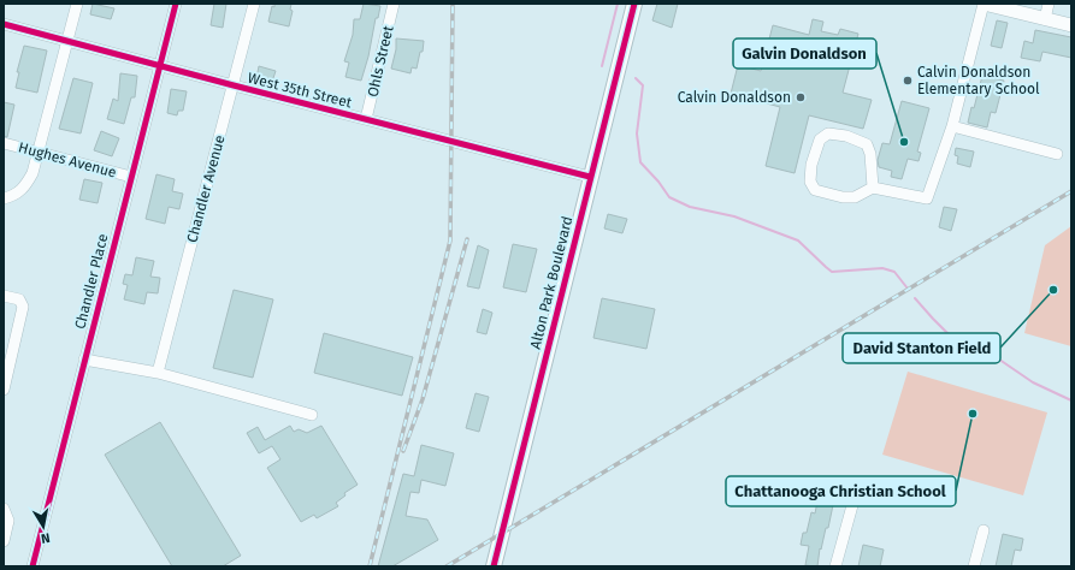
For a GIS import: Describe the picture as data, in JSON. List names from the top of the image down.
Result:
{
  "streets": {
    "main road": ["Alton Park Boulevard"],
    "street": [
      "Ohls Street",
      "West 35th Street",
      "Hughes Avenue",
      "Chandler Avenue",
      "Chandler Place"
    ]
  },
  "crossings": [
    ["Ohls Street", "West 35th Street"],
    ["West 35th Street", "Chandler Avenue"],
    ["West 35th Street", "Chandler Place"],
    ["West 35th Street", "Alton Park Boulevard"],
    ["Hughes Avenue", "Chandler Place"]
  ],
  "places": [
    "Calvin Donaldson Elementary School",
    "Calvin Donaldson",
    "Galvin Donaldson",
    "David Stanton Field",
    "Chattanooga Christian School"
  ],
  "north": "bottom"
}
